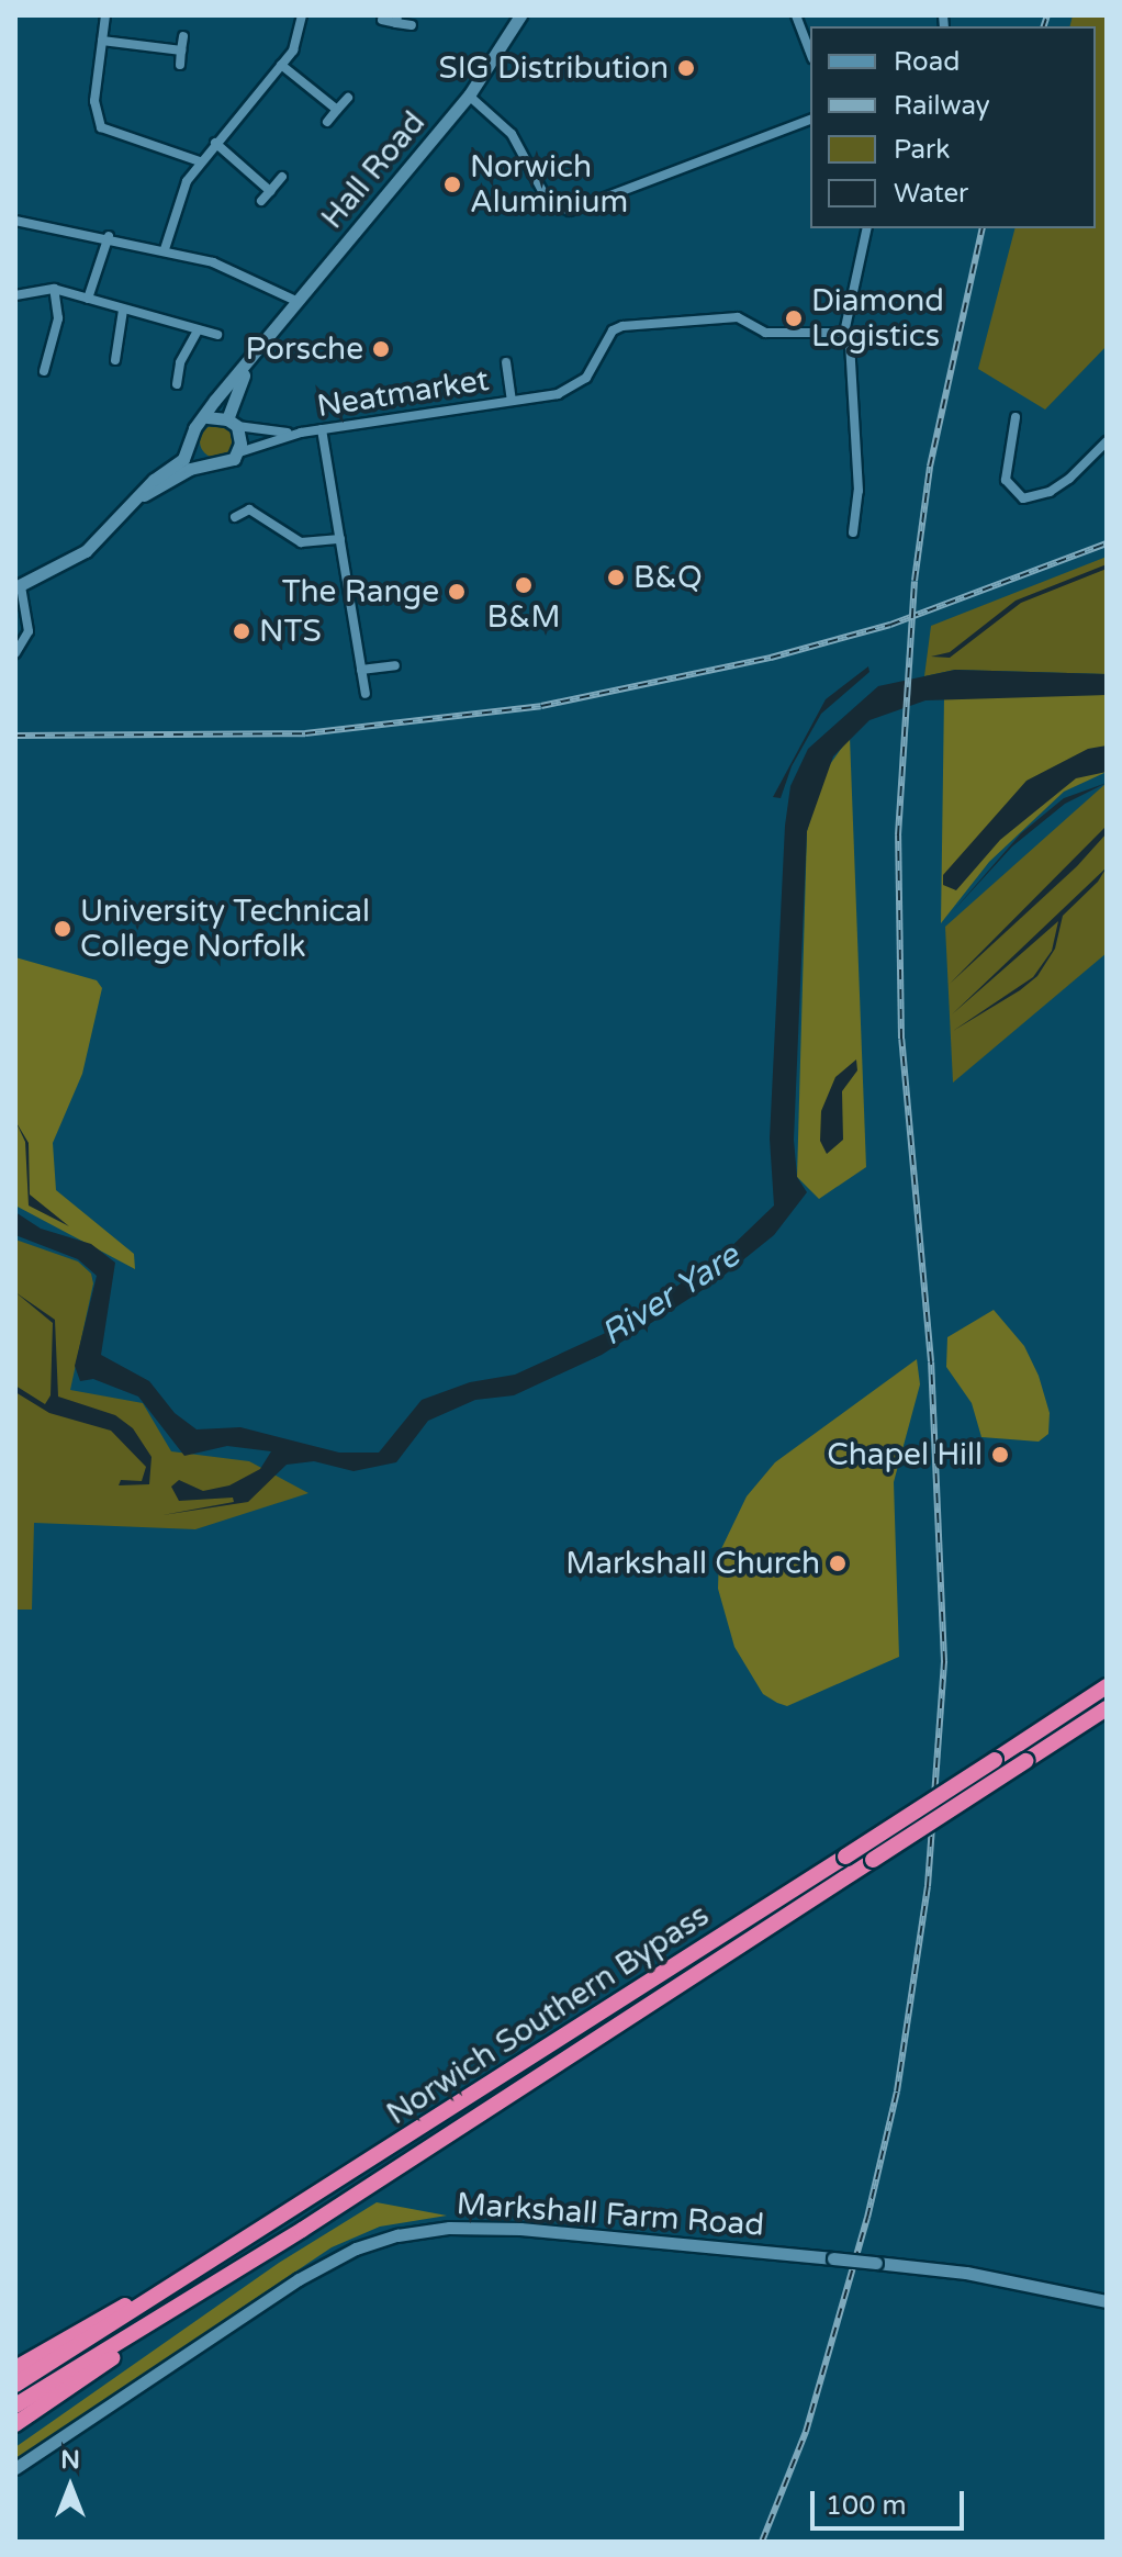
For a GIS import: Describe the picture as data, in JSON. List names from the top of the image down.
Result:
{
  "streets": {
    "highway": ["Norwich Southern Bypass"],
    "street": ["Hall Road", "Neatmarket", "Markshall Farm Road"]
  },
  "crossings": [
    ["Hall Road", "Neatmarket"]
  ],
  "water": ["River Yare"],
  "places": [
    "SIG Distribution",
    "Norwich Aluminium",
    "Diamond Logistics",
    "Porsche",
    "B&Q",
    "B&M",
    "The Range",
    "NTS",
    "University Technical College Norfolk",
    "Chapel Hill",
    "Markshall Church"
  ],
  "legend": [
    "Road",
    "Railway",
    "Park",
    "Water"
  ],
  "scale_bar": "100 m",
  "north": "top"
}
